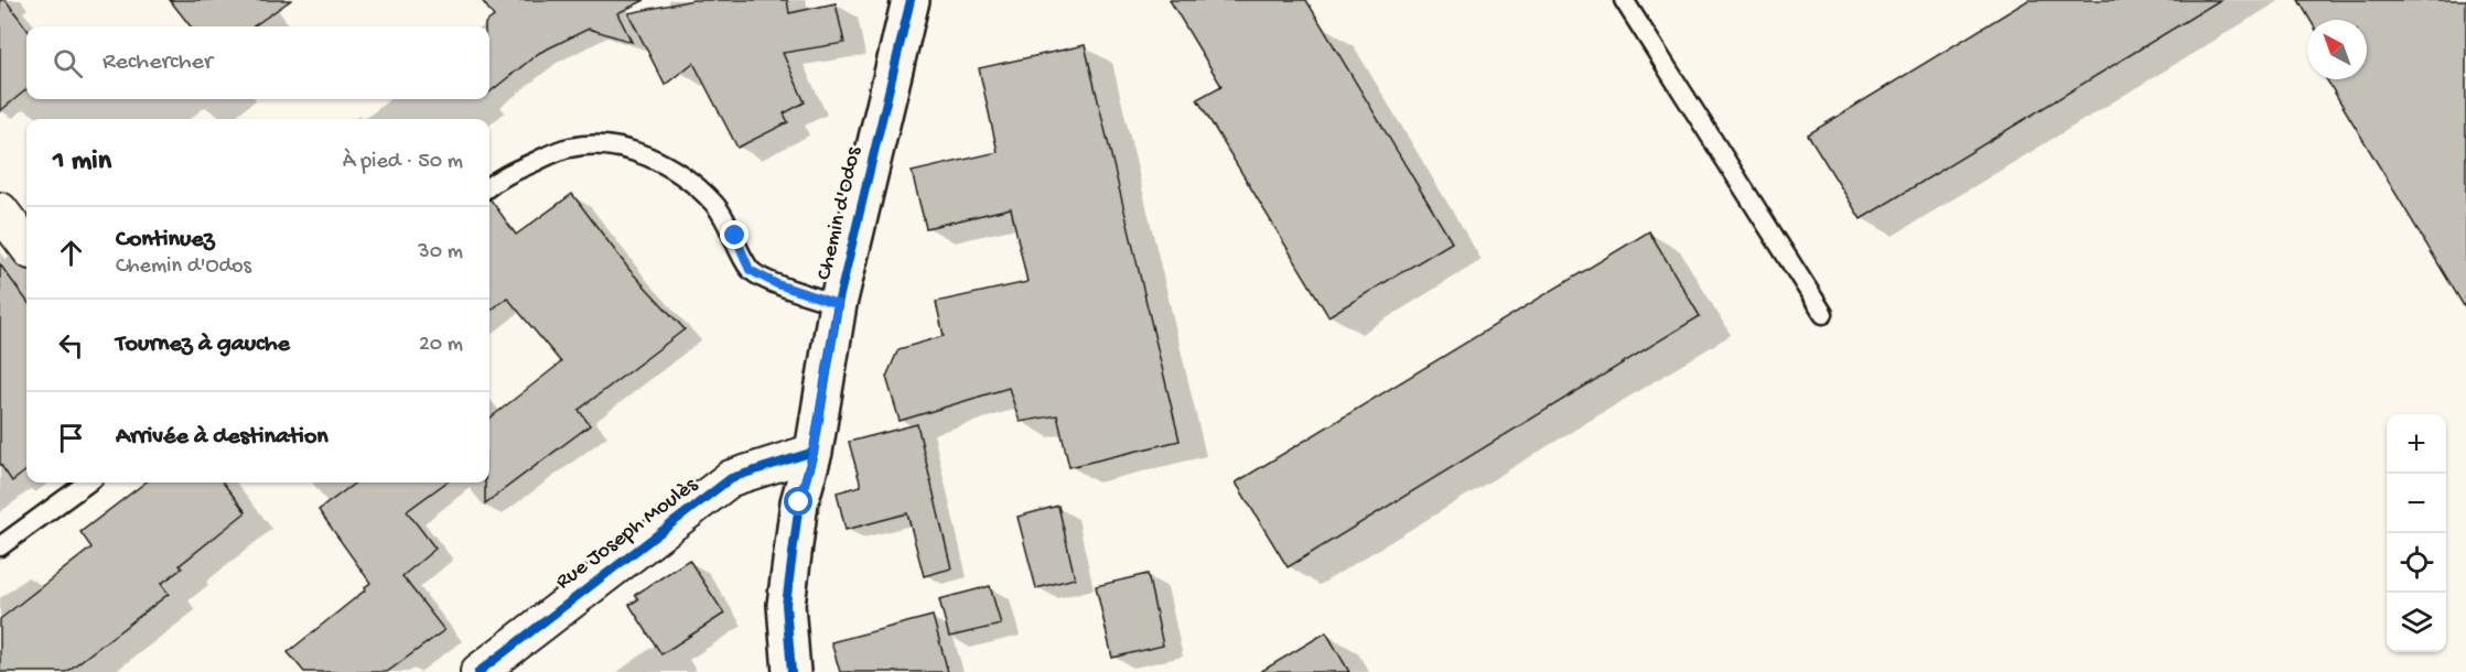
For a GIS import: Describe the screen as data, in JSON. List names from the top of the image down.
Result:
{
  "streets": {
    "street": ["Chemin d'Odos", "Rue Joseph Moulès"]
  },
  "crossings": [
    ["Chemin d'Odos", "Rue Joseph Moulès"]
  ],
  "north": "top left",
  "page": {
    "search": "Rechercher",
    "heading": ["1 min", "À pied · 50 m"],
    "list": [
      ["Continuez", "Chemin d'Odos", "30 m"],
      ["Tournez à gauche", "20 m"],
      "Arrivée à destination"
    ],
    "map_buttons": ["+", "−"]
  }
}
